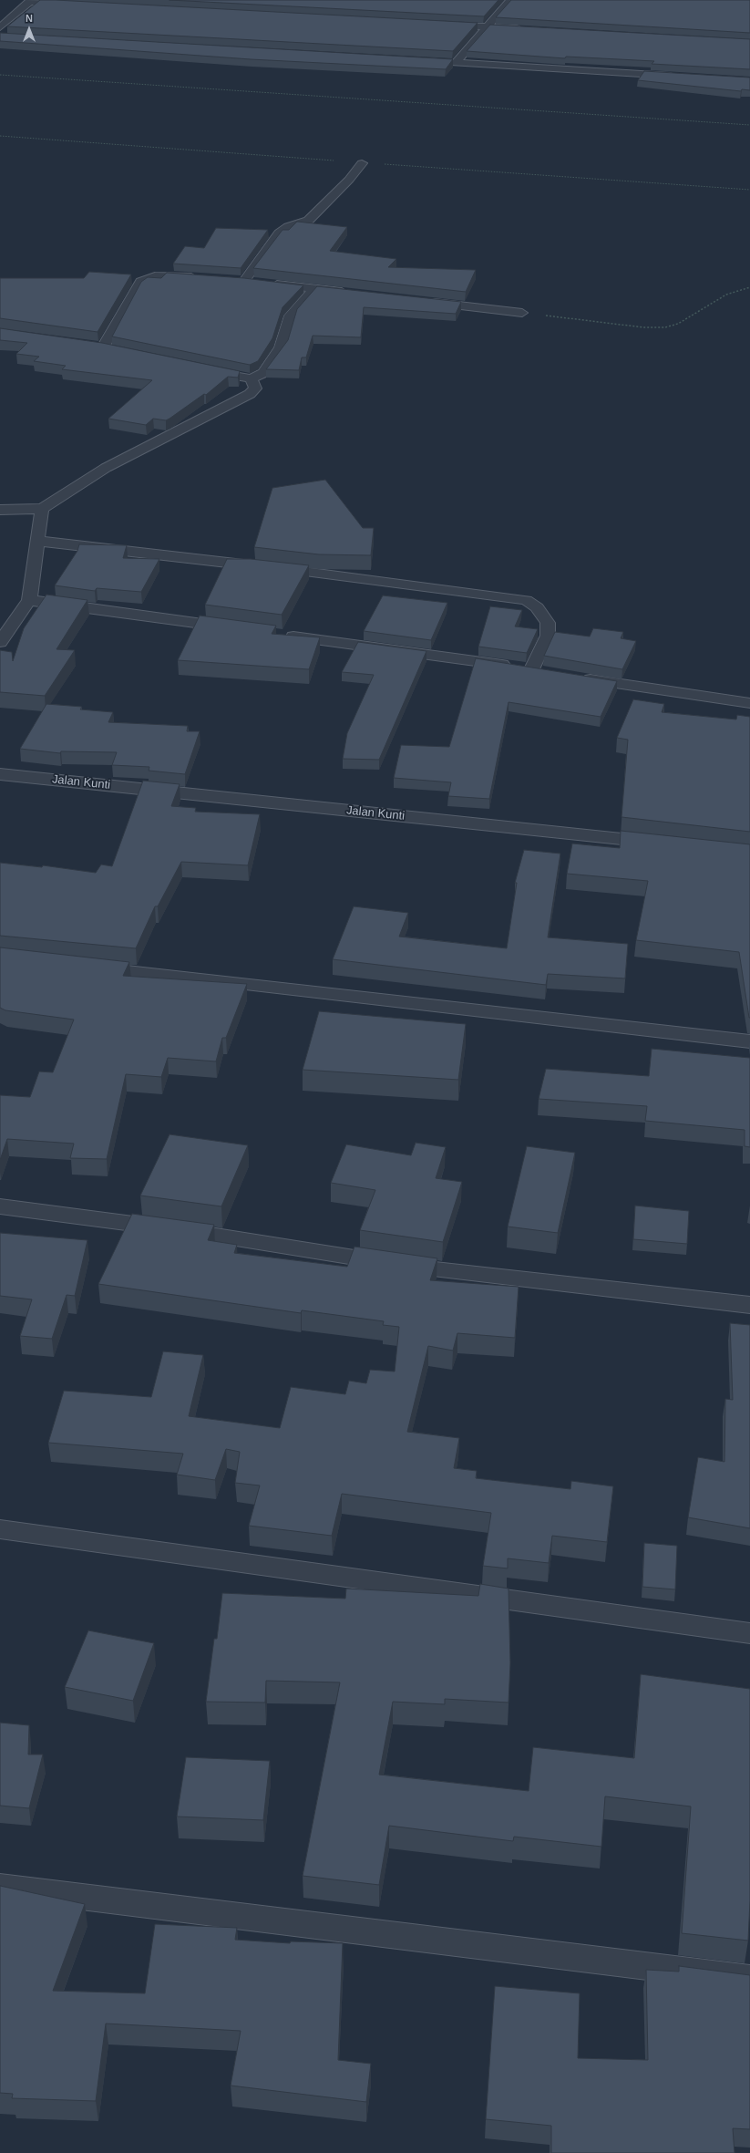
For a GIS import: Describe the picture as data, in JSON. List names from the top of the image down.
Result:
{
  "streets": {
    "street": ["Jalan Kunti"]
  },
  "north": "top"
}
